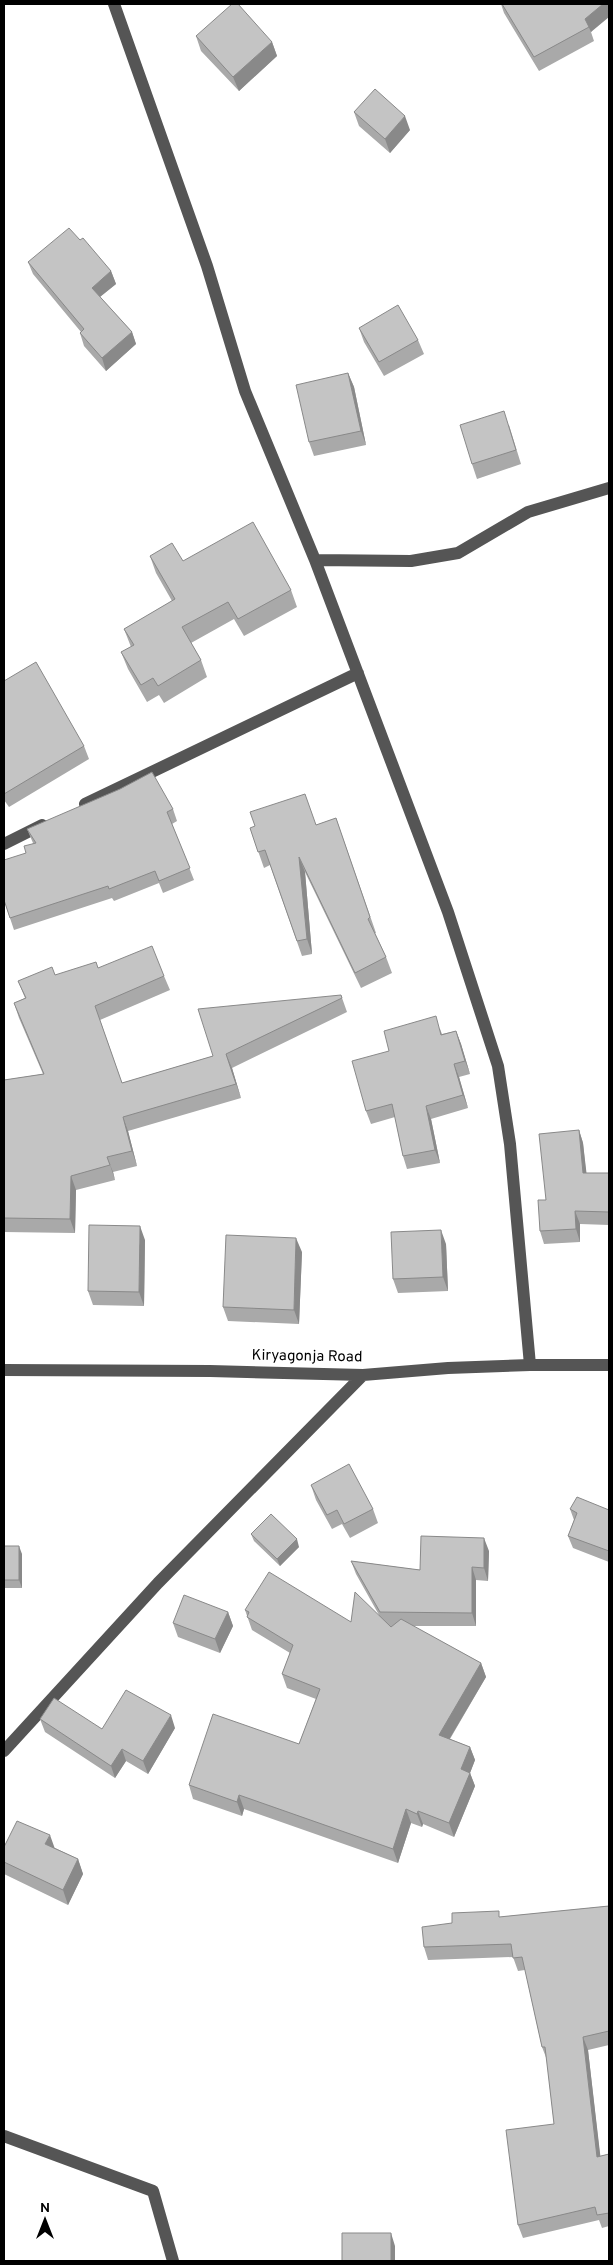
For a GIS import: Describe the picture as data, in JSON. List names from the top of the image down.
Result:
{
  "streets": {
    "street": ["Kiryagonja Road"]
  },
  "north": "top"
}
